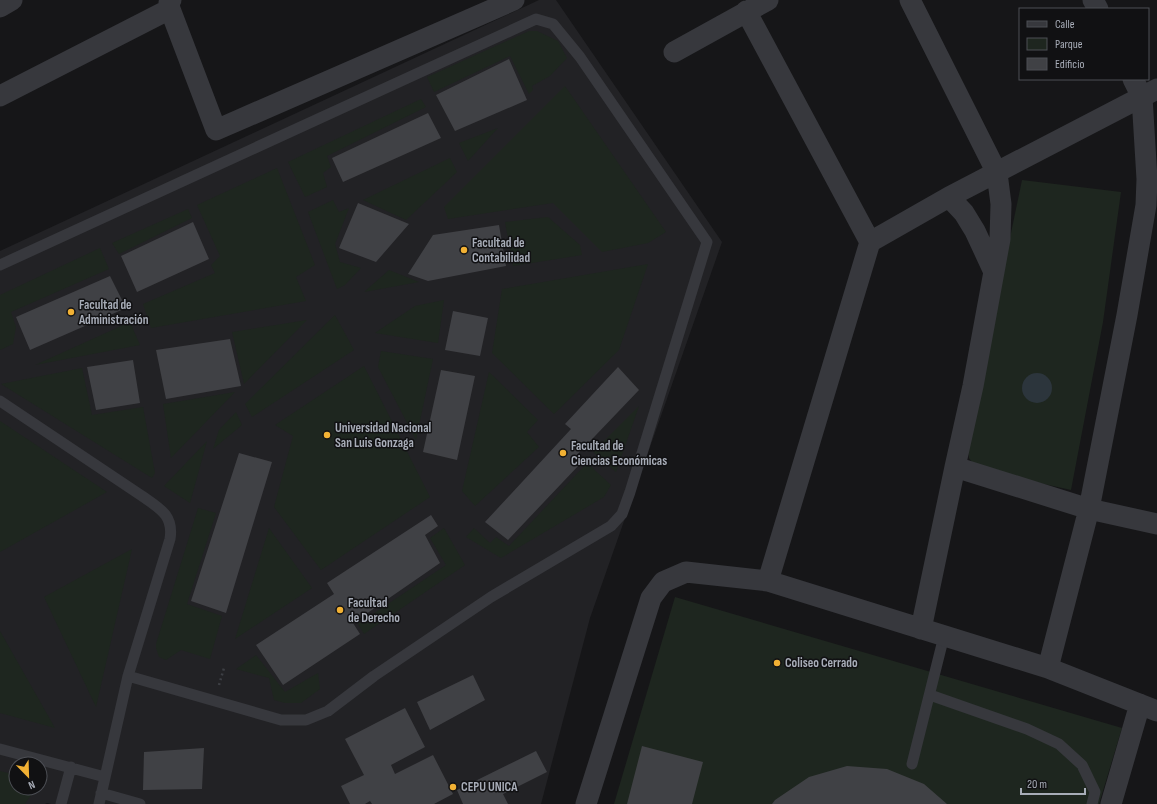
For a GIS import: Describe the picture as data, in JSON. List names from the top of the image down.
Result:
{
  "places": [
    "Facultad de Contabilidad",
    "Facultad de Administración",
    "Universidad Nacional San Luis Gonzaga",
    "Facultad de Ciencias Económicas",
    "Facultad de Derecho",
    "Coliseo Cerrado",
    "CEPU UNICA"
  ],
  "legend": ["Calle", "Parque", "Edificio"],
  "scale_bar": "20 m",
  "north": "bottom right"
}
